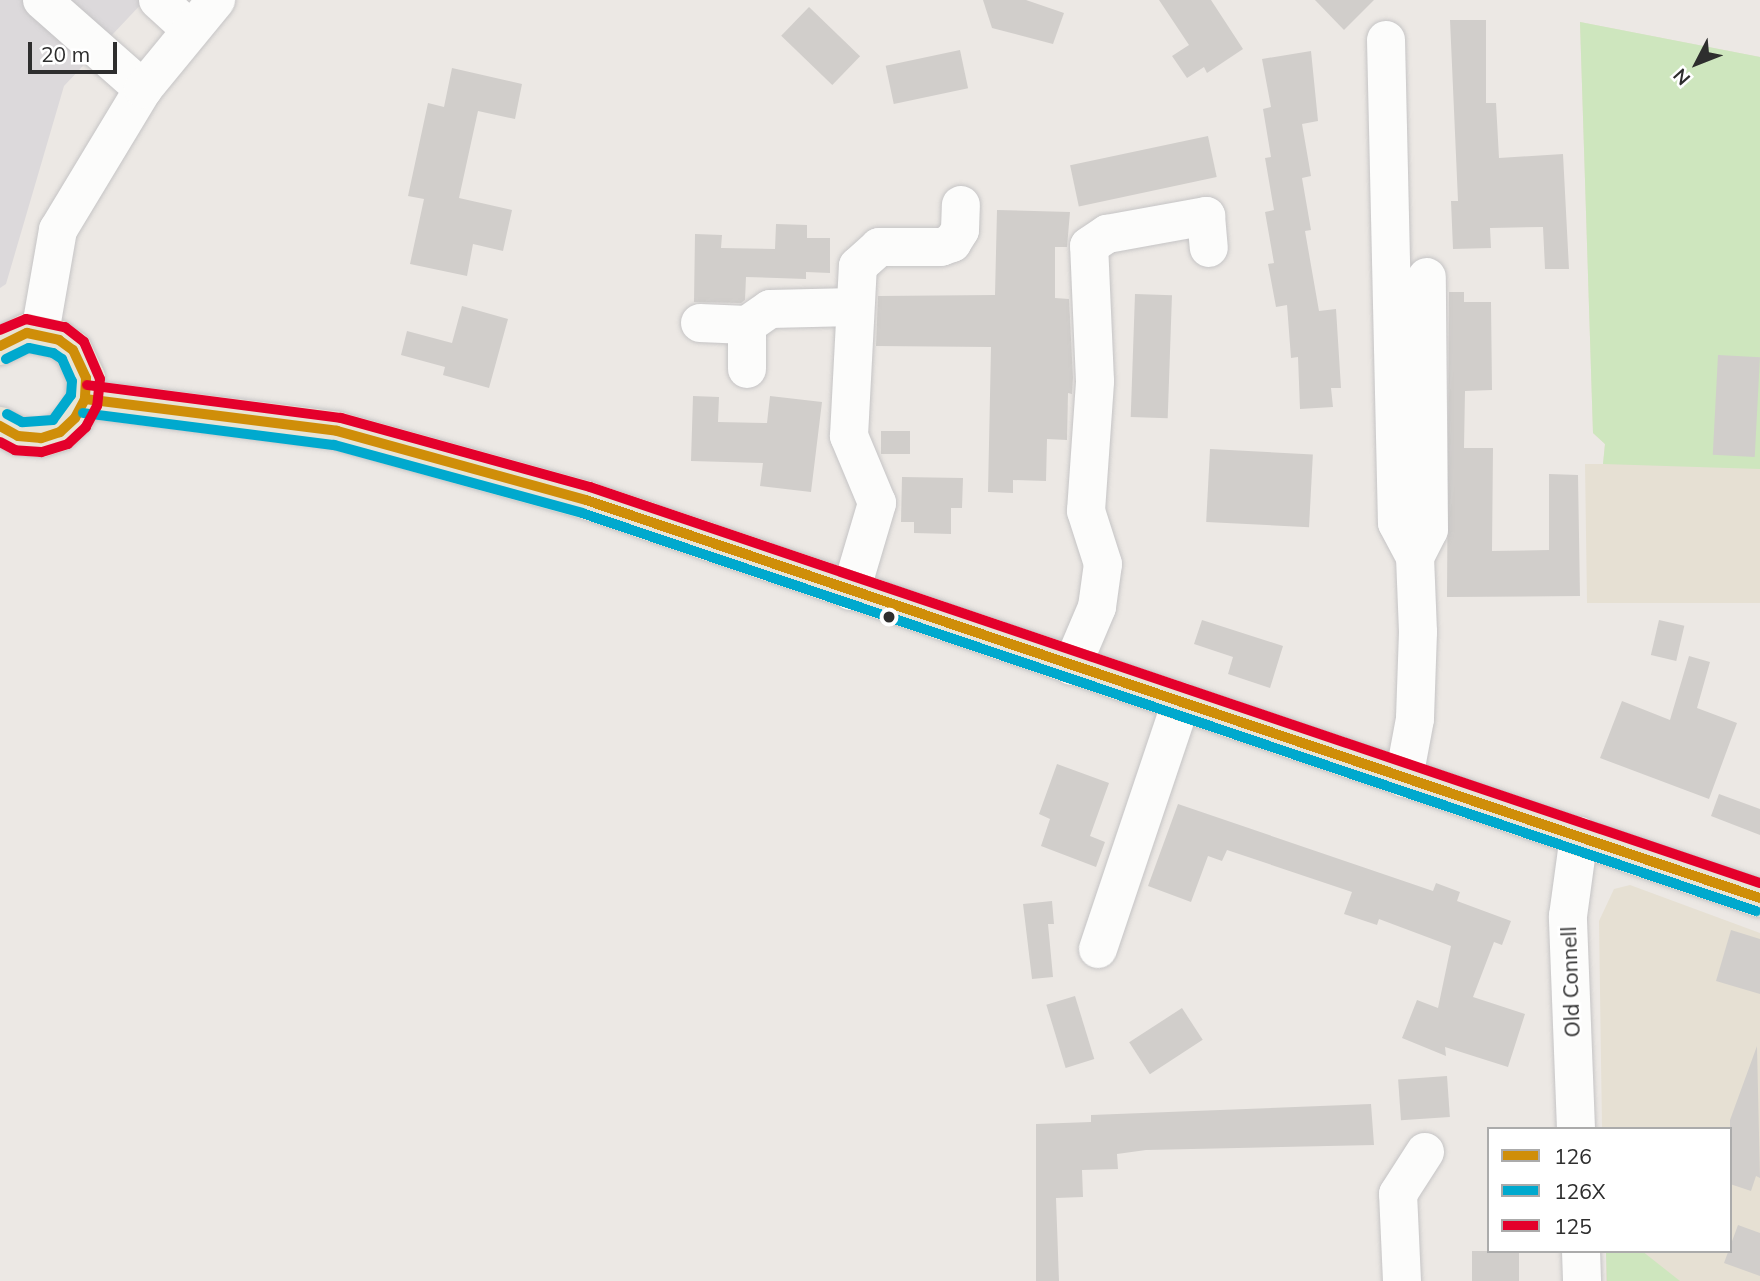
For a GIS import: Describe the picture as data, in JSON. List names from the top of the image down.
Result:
{
  "streets": {
    "street": ["Old Connell"]
  },
  "lines": ["transit line 125", "transit line 126", "transit line 126X"],
  "legend": ["126", "126X", "125"],
  "scale_bar": "20 m",
  "north": "bottom left"
}
